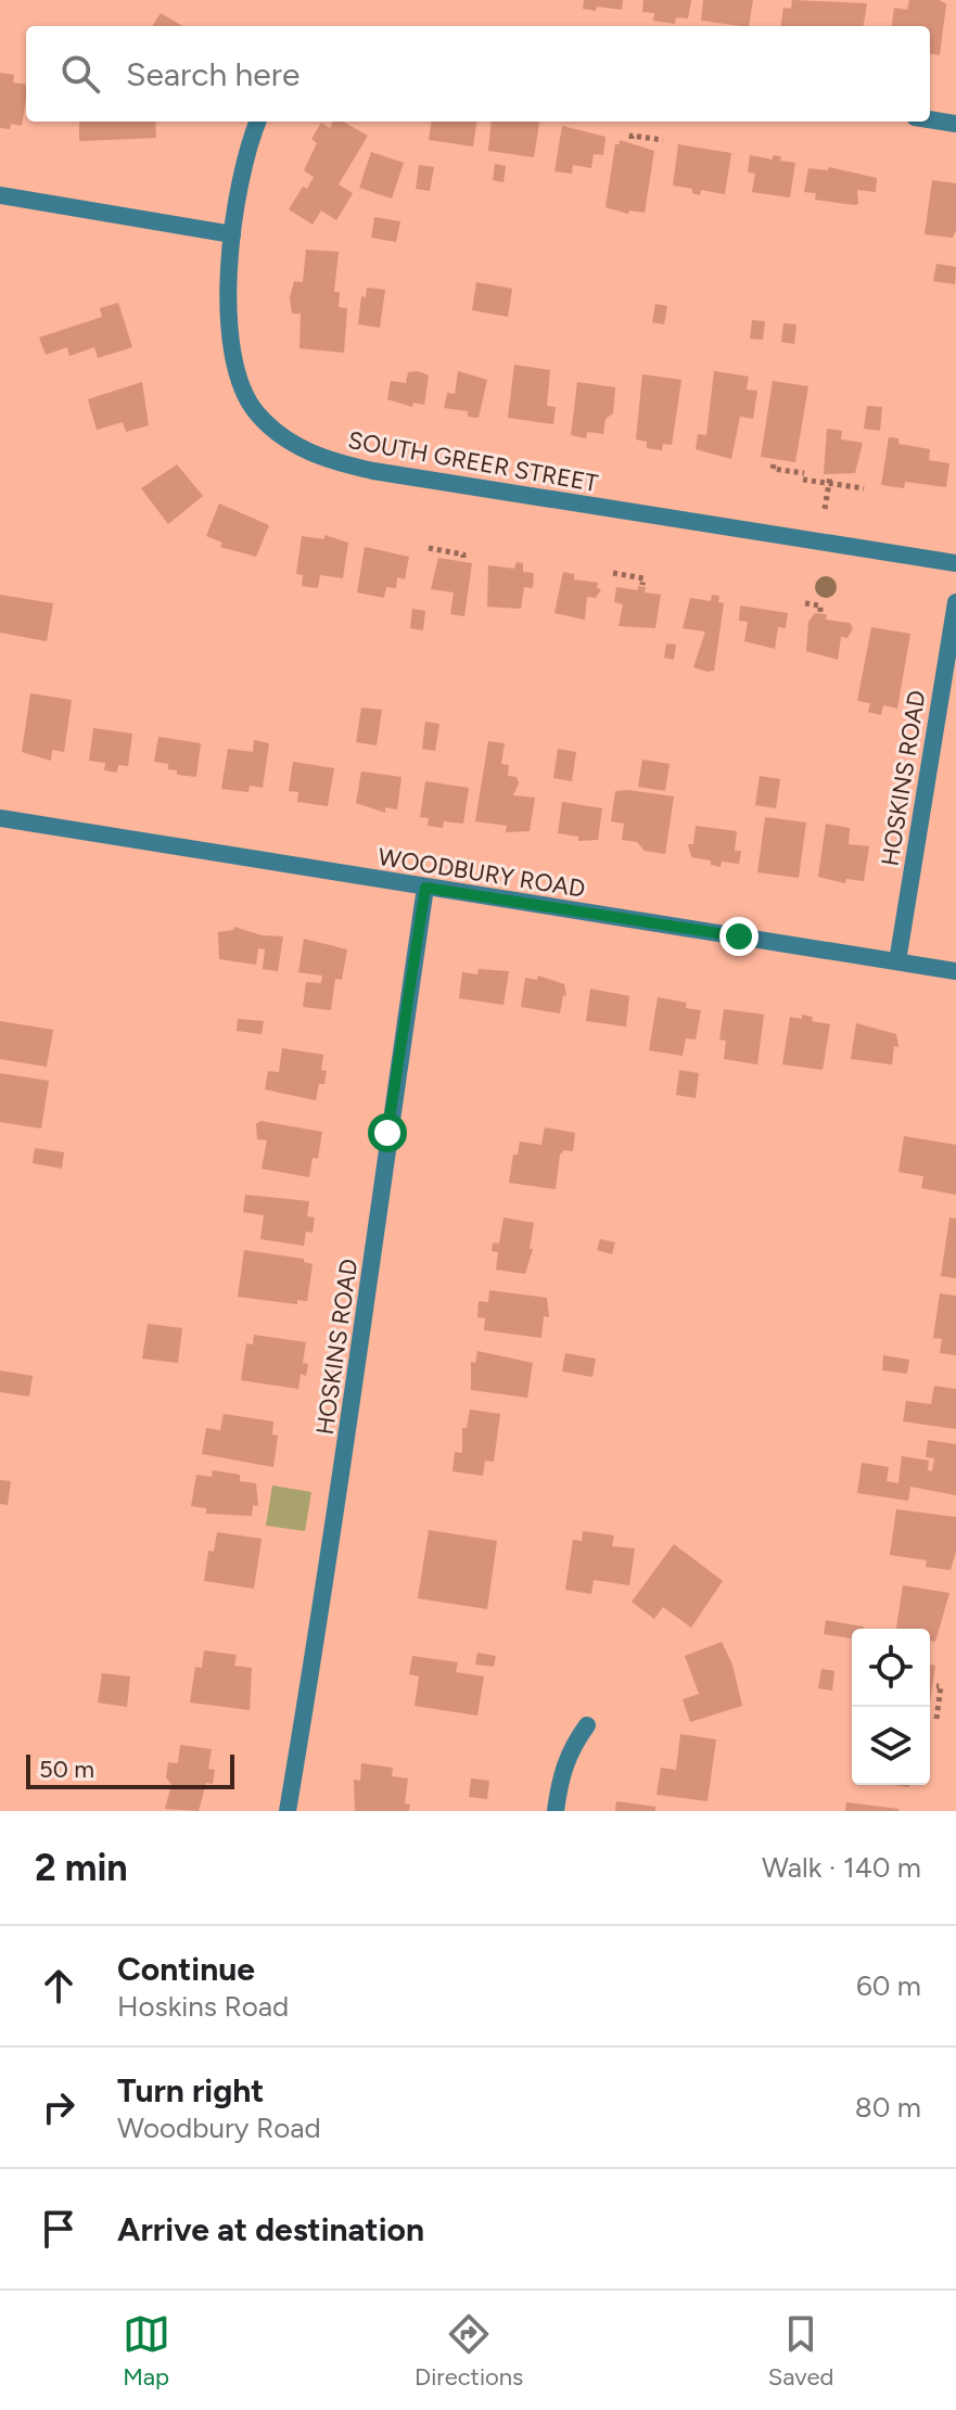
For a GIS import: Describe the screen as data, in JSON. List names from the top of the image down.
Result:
{
  "streets": {
    "street": ["SOUTH GREER STREET", "HOSKINS ROAD", "WOODBURY ROAD"]
  },
  "crossings": [
    ["HOSKINS ROAD", "WOODBURY ROAD"]
  ],
  "scale_bar": "50 m",
  "page": {
    "search": "Search here",
    "scale": "50 m",
    "heading": ["2 min", "Walk · 140 m"],
    "list": [
      ["Continue", "Hoskins Road", "60 m"],
      ["Turn right", "Woodbury Road", "80 m"],
      "Arrive at destination"
    ],
    "nav": ["Map", "Directions", "Saved"]
  }
}
